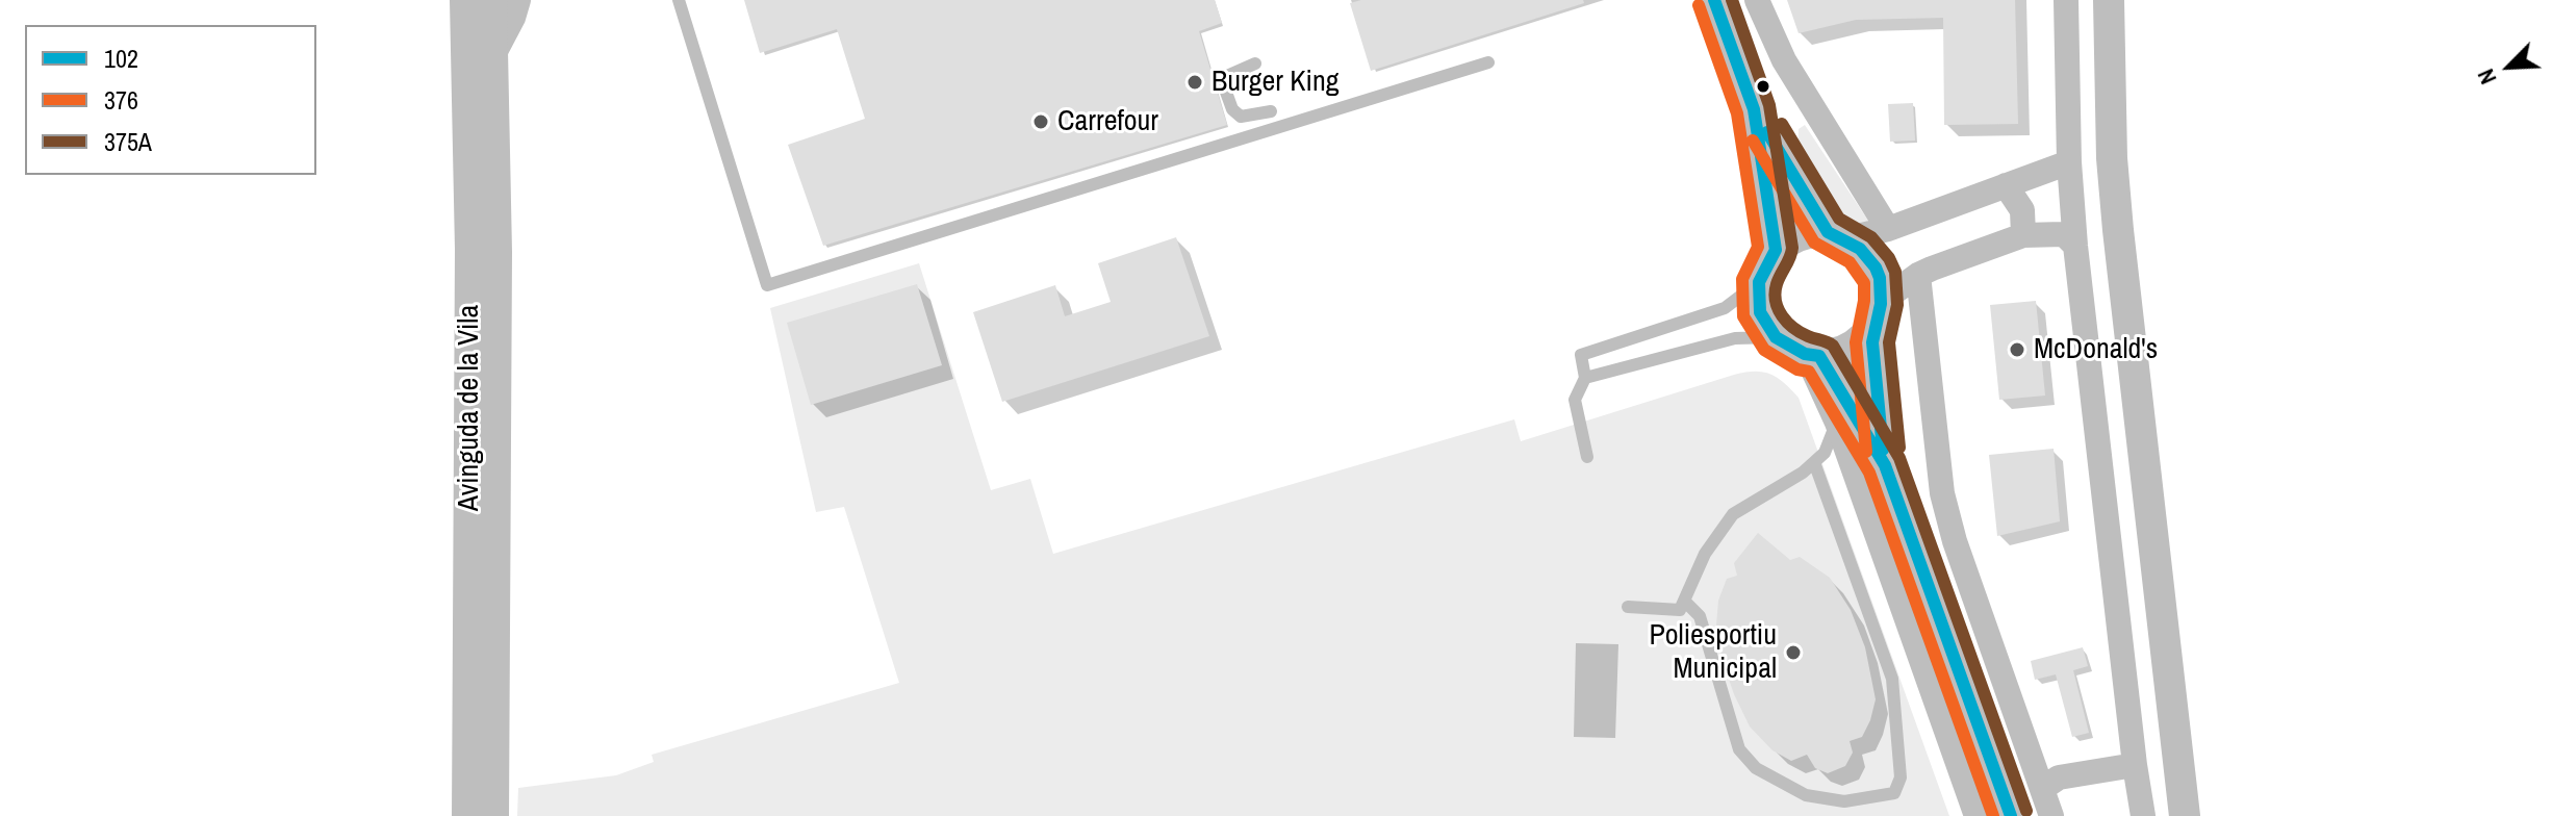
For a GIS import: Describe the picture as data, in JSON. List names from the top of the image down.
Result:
{
  "streets": {
    "street": ["Avinguda de la Vila"]
  },
  "places": [
    "Burger King",
    "Carrefour",
    "McDonald's",
    "Poliesportiu Municipal"
  ],
  "lines": ["transit line 102", "transit line 375A", "transit line 376"],
  "legend": ["102", "376", "375A"],
  "north": "bottom left"
}
